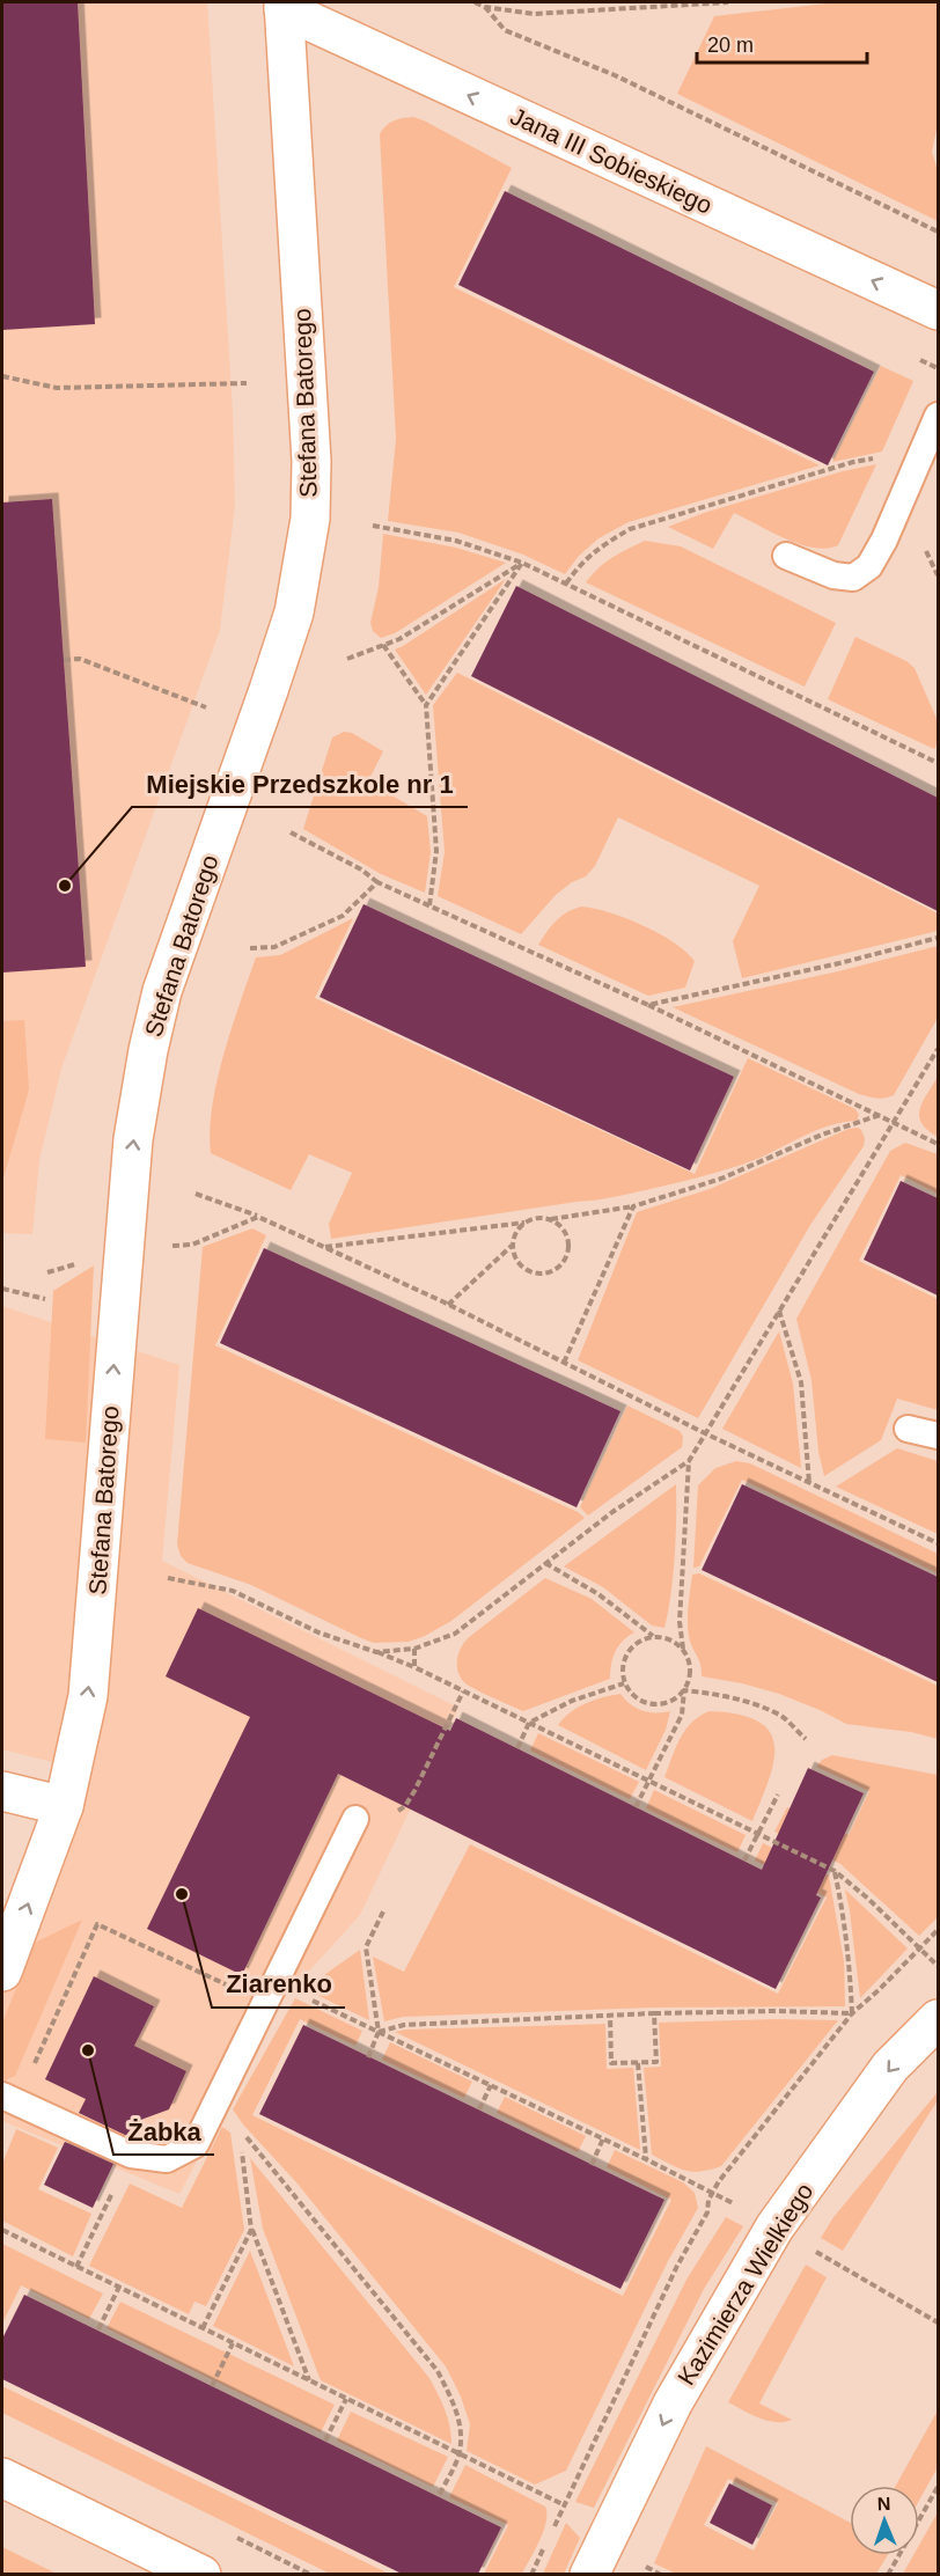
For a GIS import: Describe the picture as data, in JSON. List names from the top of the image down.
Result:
{
  "streets": {
    "street": ["Jana III Sobieskiego", "Stefana Batorego", "Kazimierza Wielkiego"]
  },
  "crossings": [
    ["Jana III Sobieskiego", "Stefana Batorego"]
  ],
  "one_way": ["Jana III Sobieskiego", "Stefana Batorego", "Kazimierza Wielkiego"],
  "places": ["Miejskie Przedszkole nr 1", "Ziarenko", "Żabka"],
  "scale_bar": "20 m",
  "north": "top"
}
